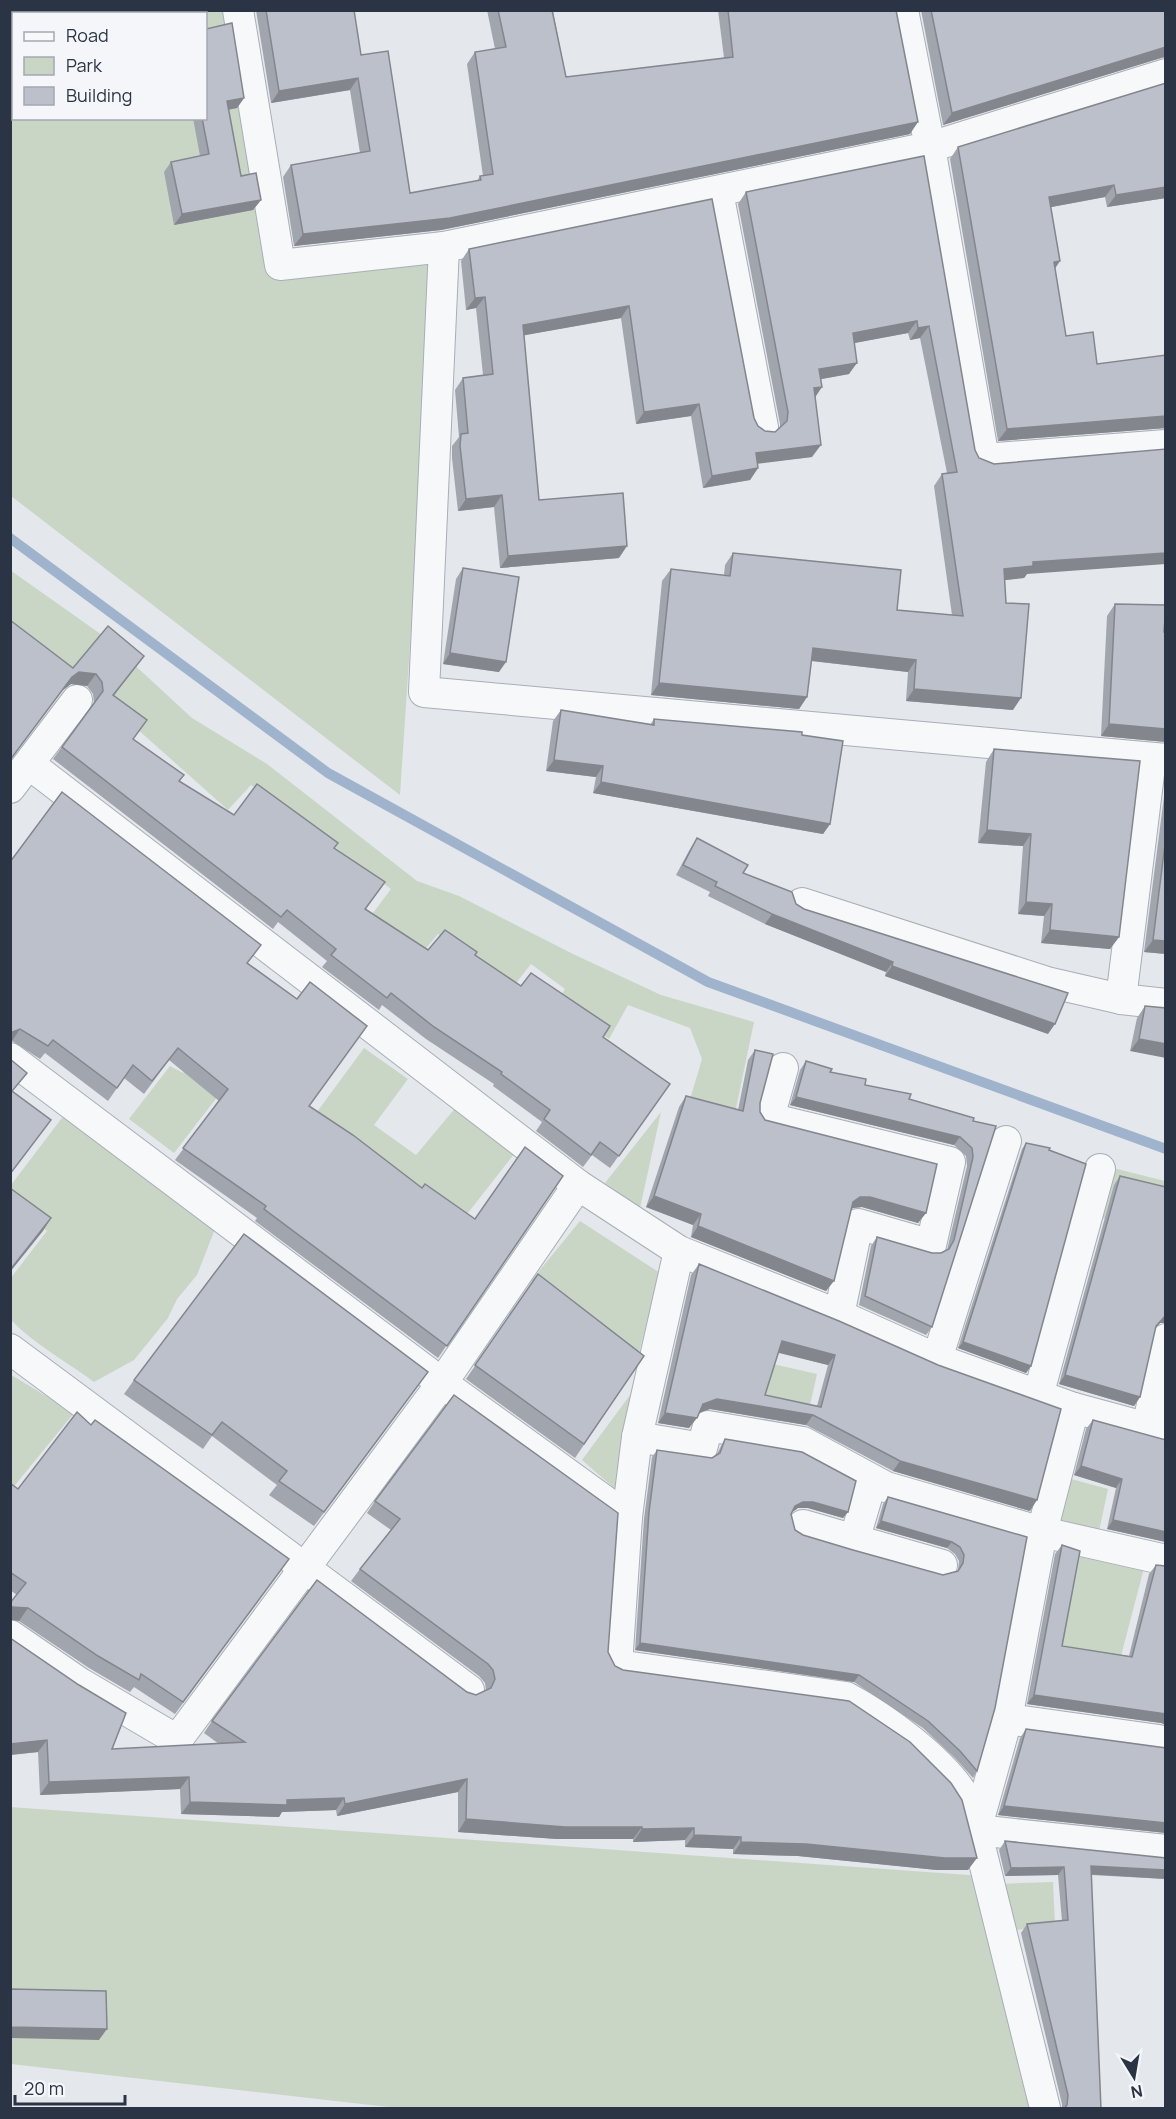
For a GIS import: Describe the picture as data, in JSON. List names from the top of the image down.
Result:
{
  "legend": ["Road", "Park", "Building"],
  "scale_bar": "20 m",
  "north": "bottom"
}
